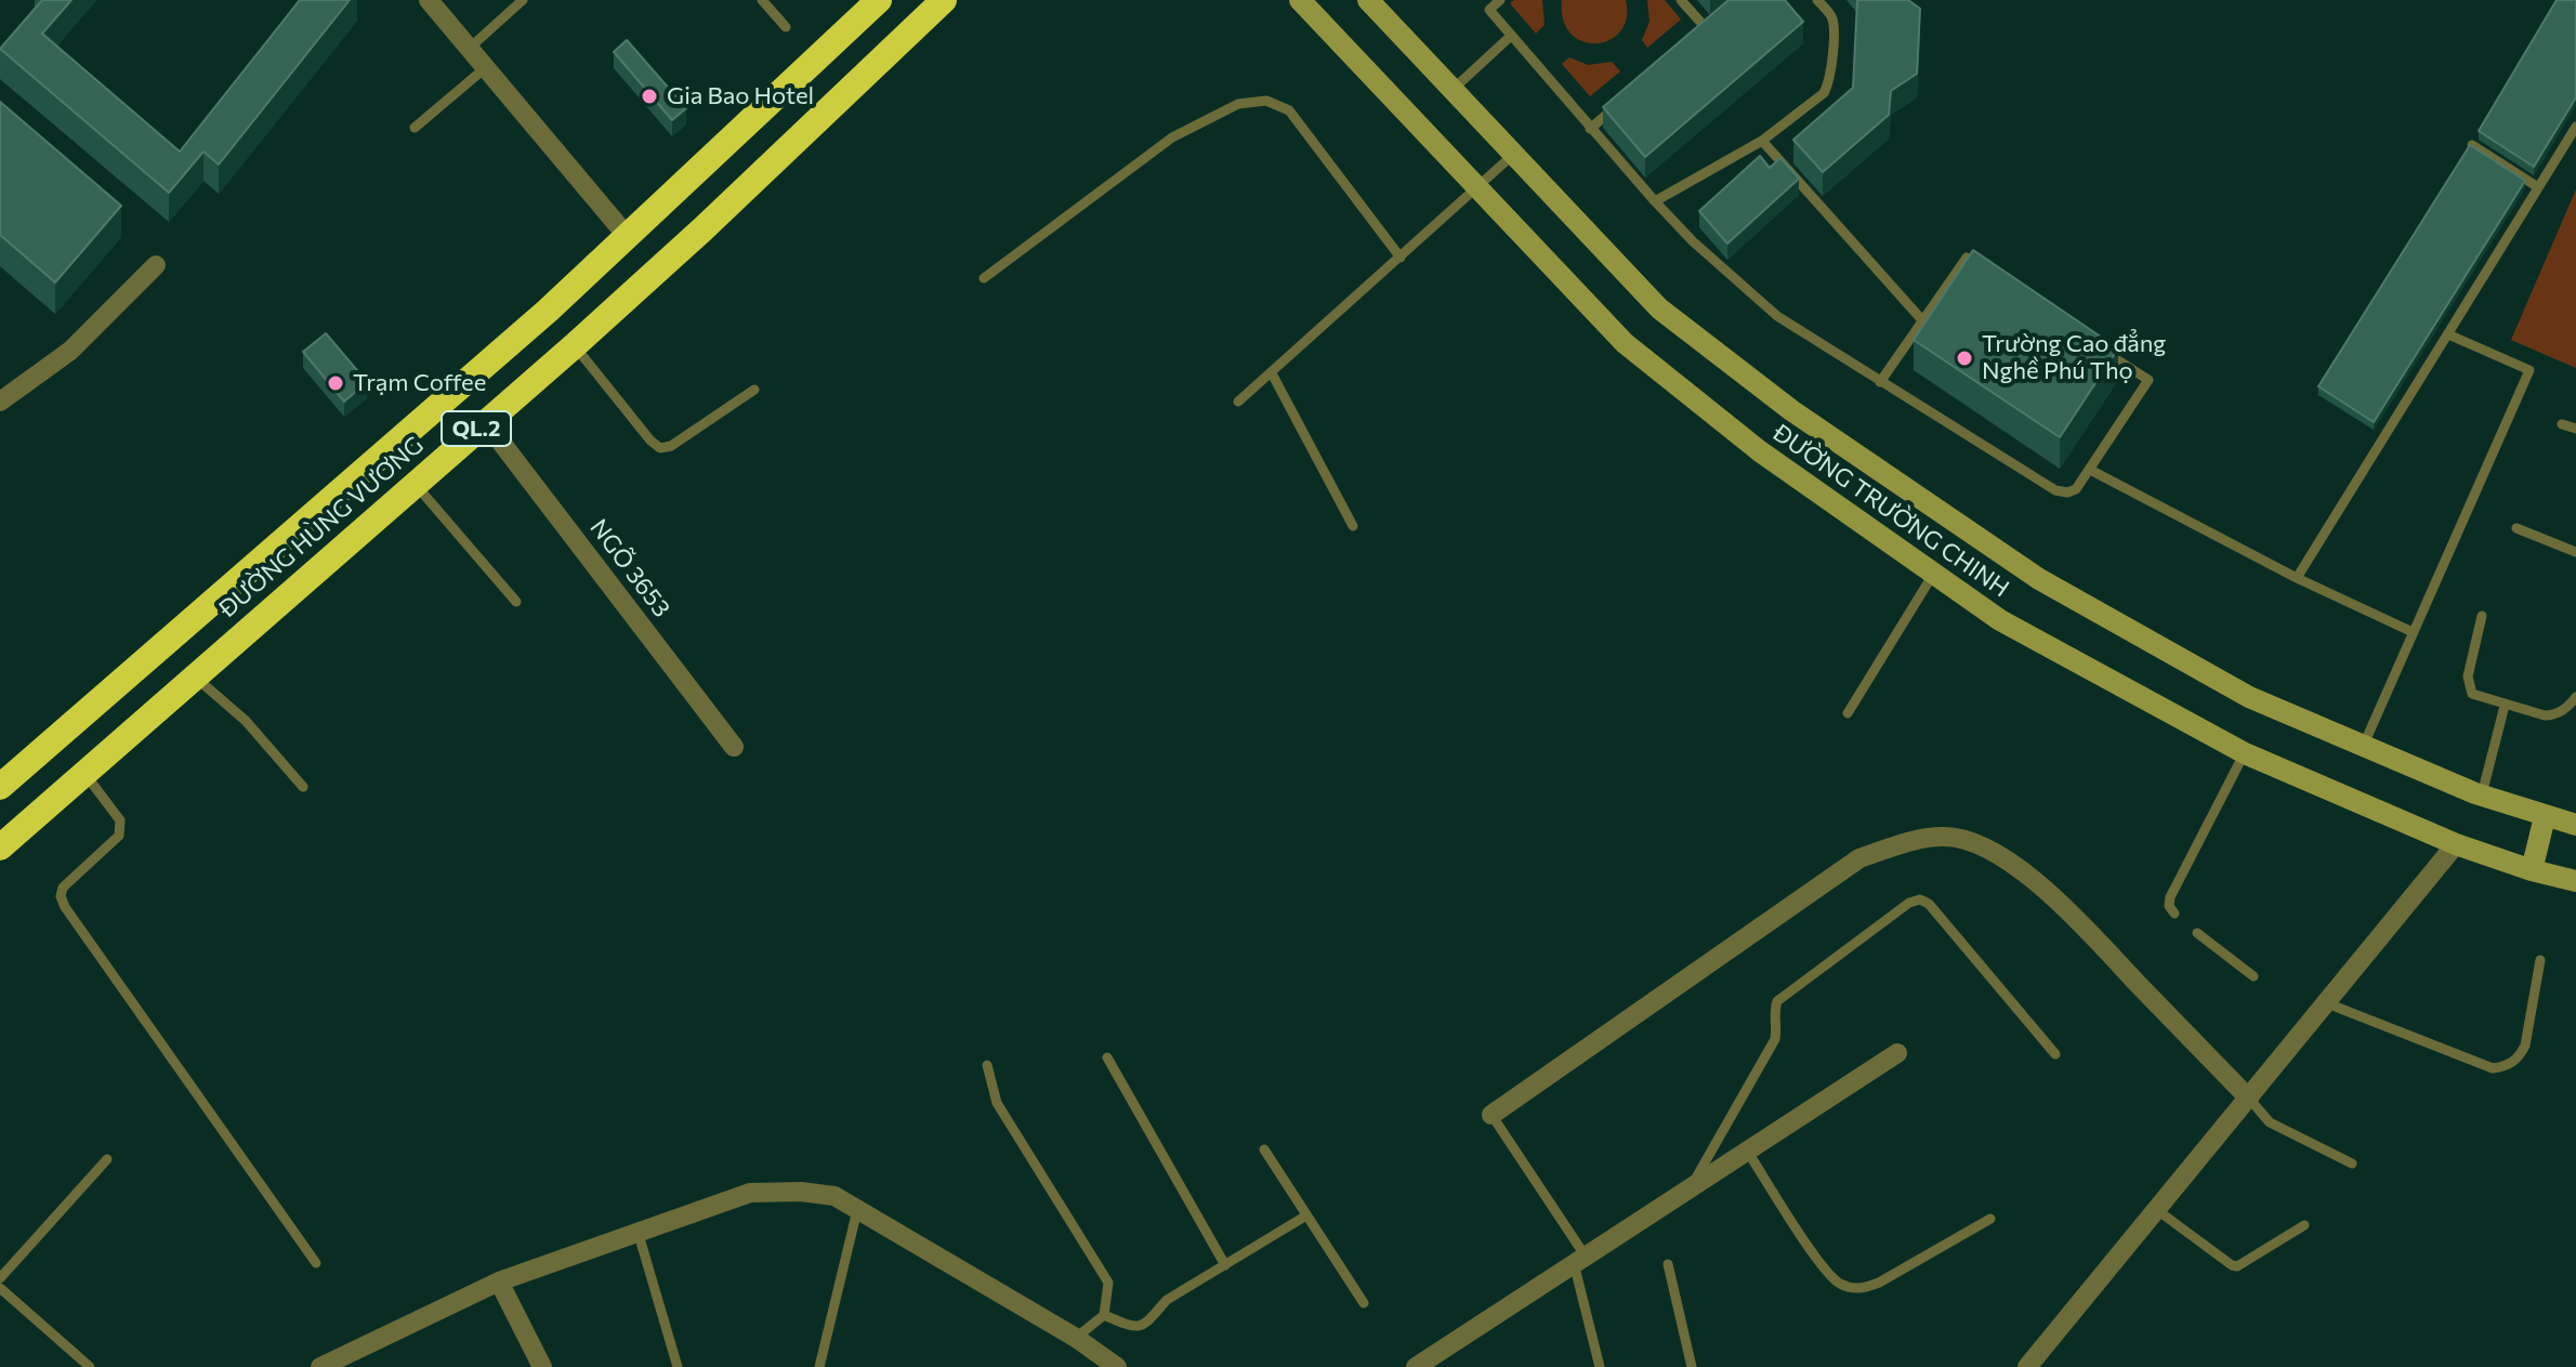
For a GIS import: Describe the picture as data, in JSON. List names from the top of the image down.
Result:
{
  "streets": {
    "highway": ["QL.2", "ĐƯỜNG HÙNG VƯƠNG"],
    "main road": ["ĐƯỜNG TRƯỜNG CHINH"],
    "street": ["NGÕ 3653"]
  },
  "crossings": [
    ["ĐƯỜNG HÙNG VƯƠNG", "NGÕ 3653"]
  ],
  "places": ["Gia Bao Hotel", "Trường Cao đẳng Nghề Phú Thọ", "Trạm Coffee"]
}
